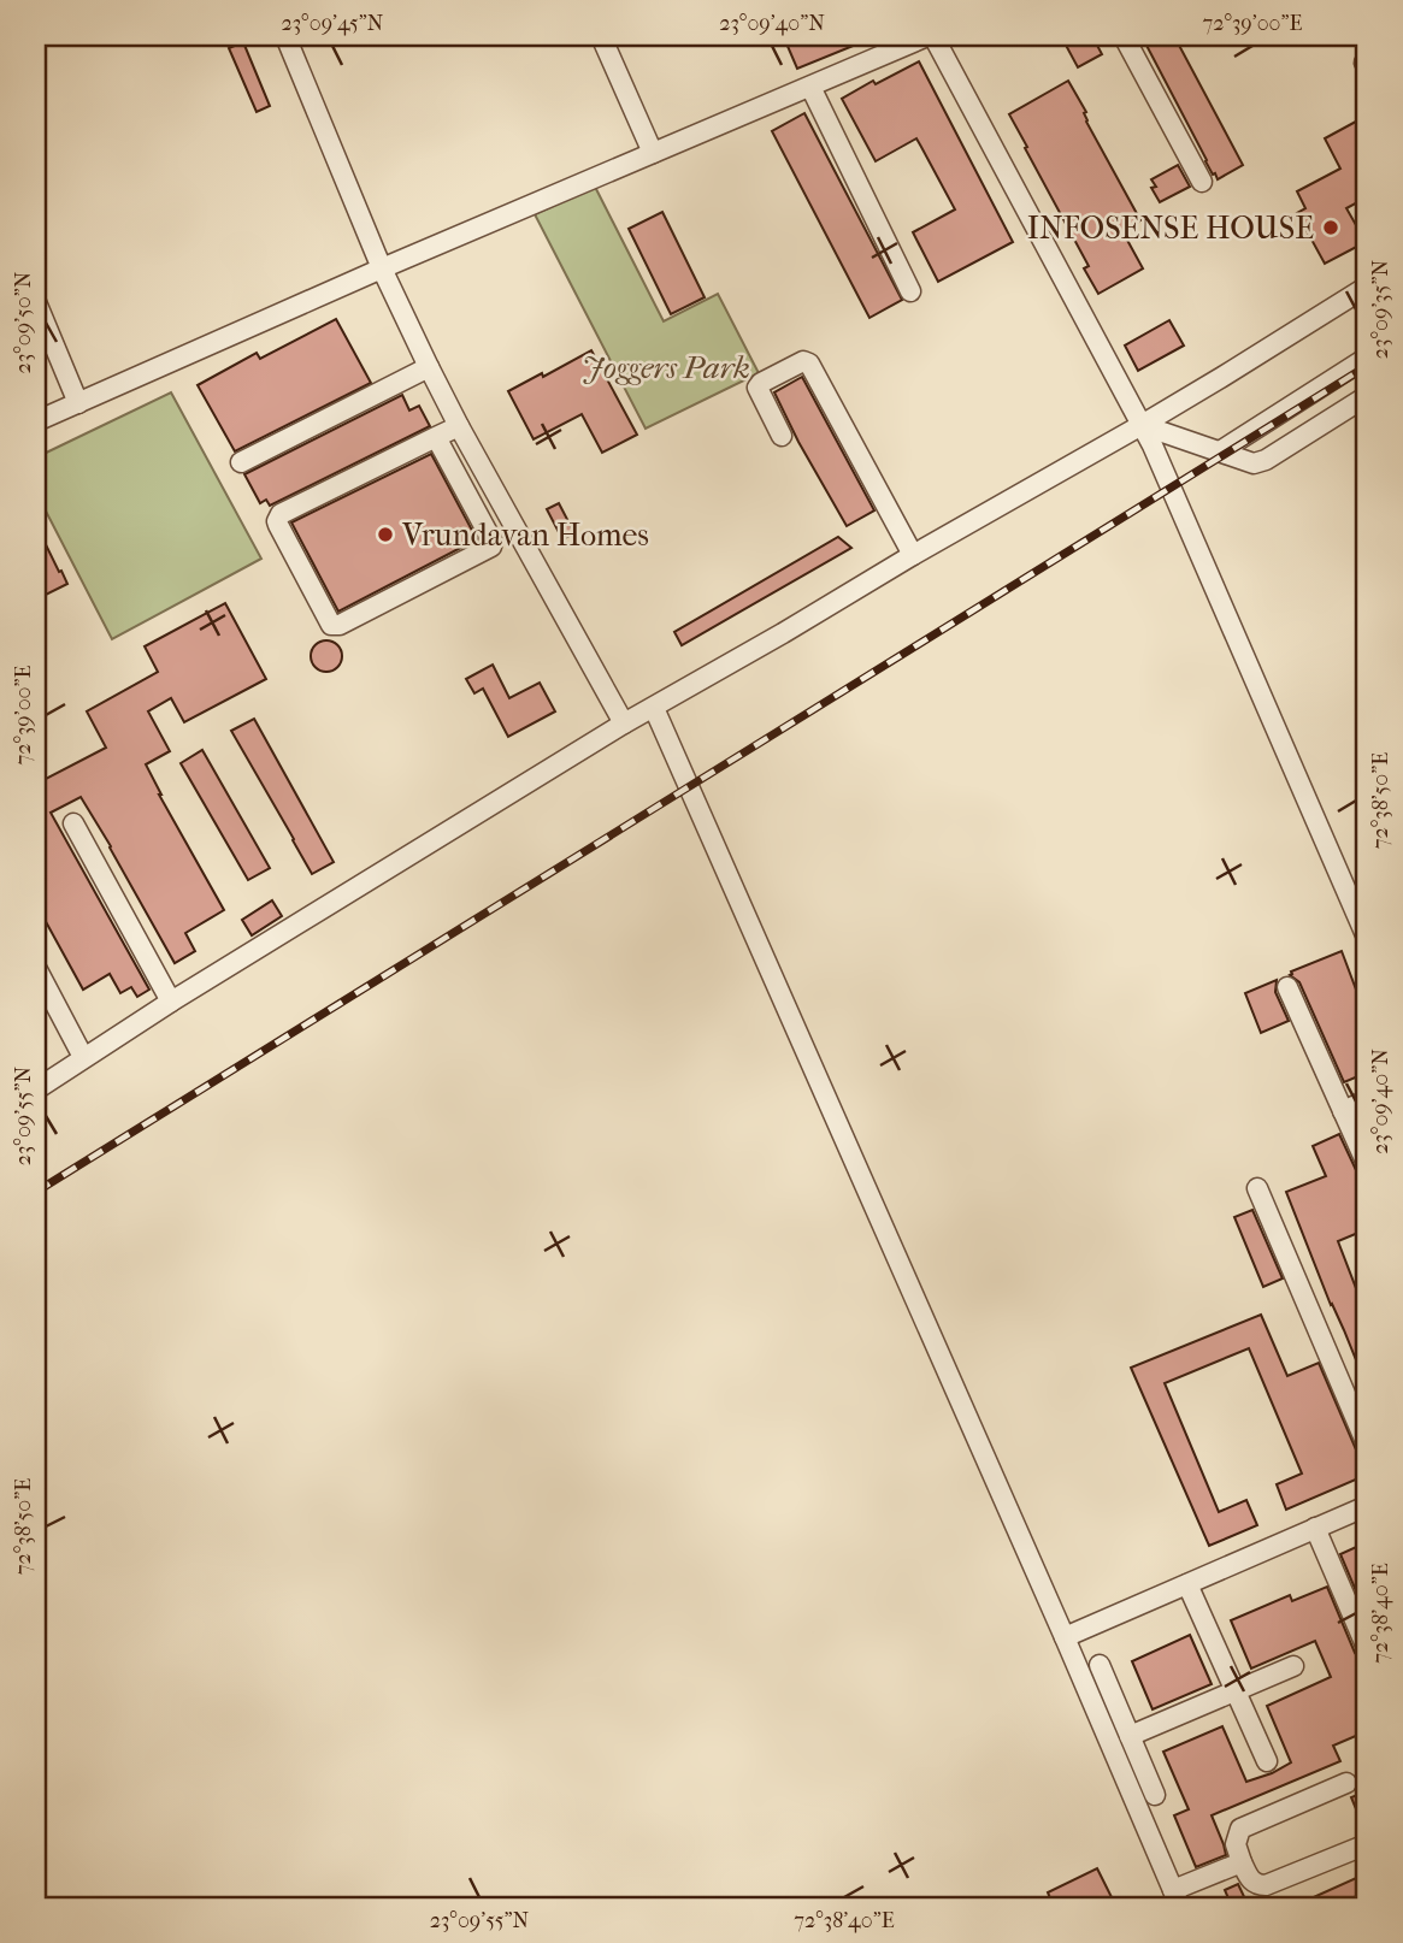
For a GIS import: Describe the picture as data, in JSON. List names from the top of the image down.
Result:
{
  "parks": ["Joggers Park"],
  "places": ["INFOSENSE HOUSE", "Vrundavan Homes"],
  "coordinates": [
    "23°09'45\"N",
    "23°09'40\"N",
    "72°39'00\"E",
    "23°09'35\"N",
    "23°09'50\"N",
    "72°38'50\"E",
    "23°09'55\"N",
    "72°38'40\"E"
  ]
}
